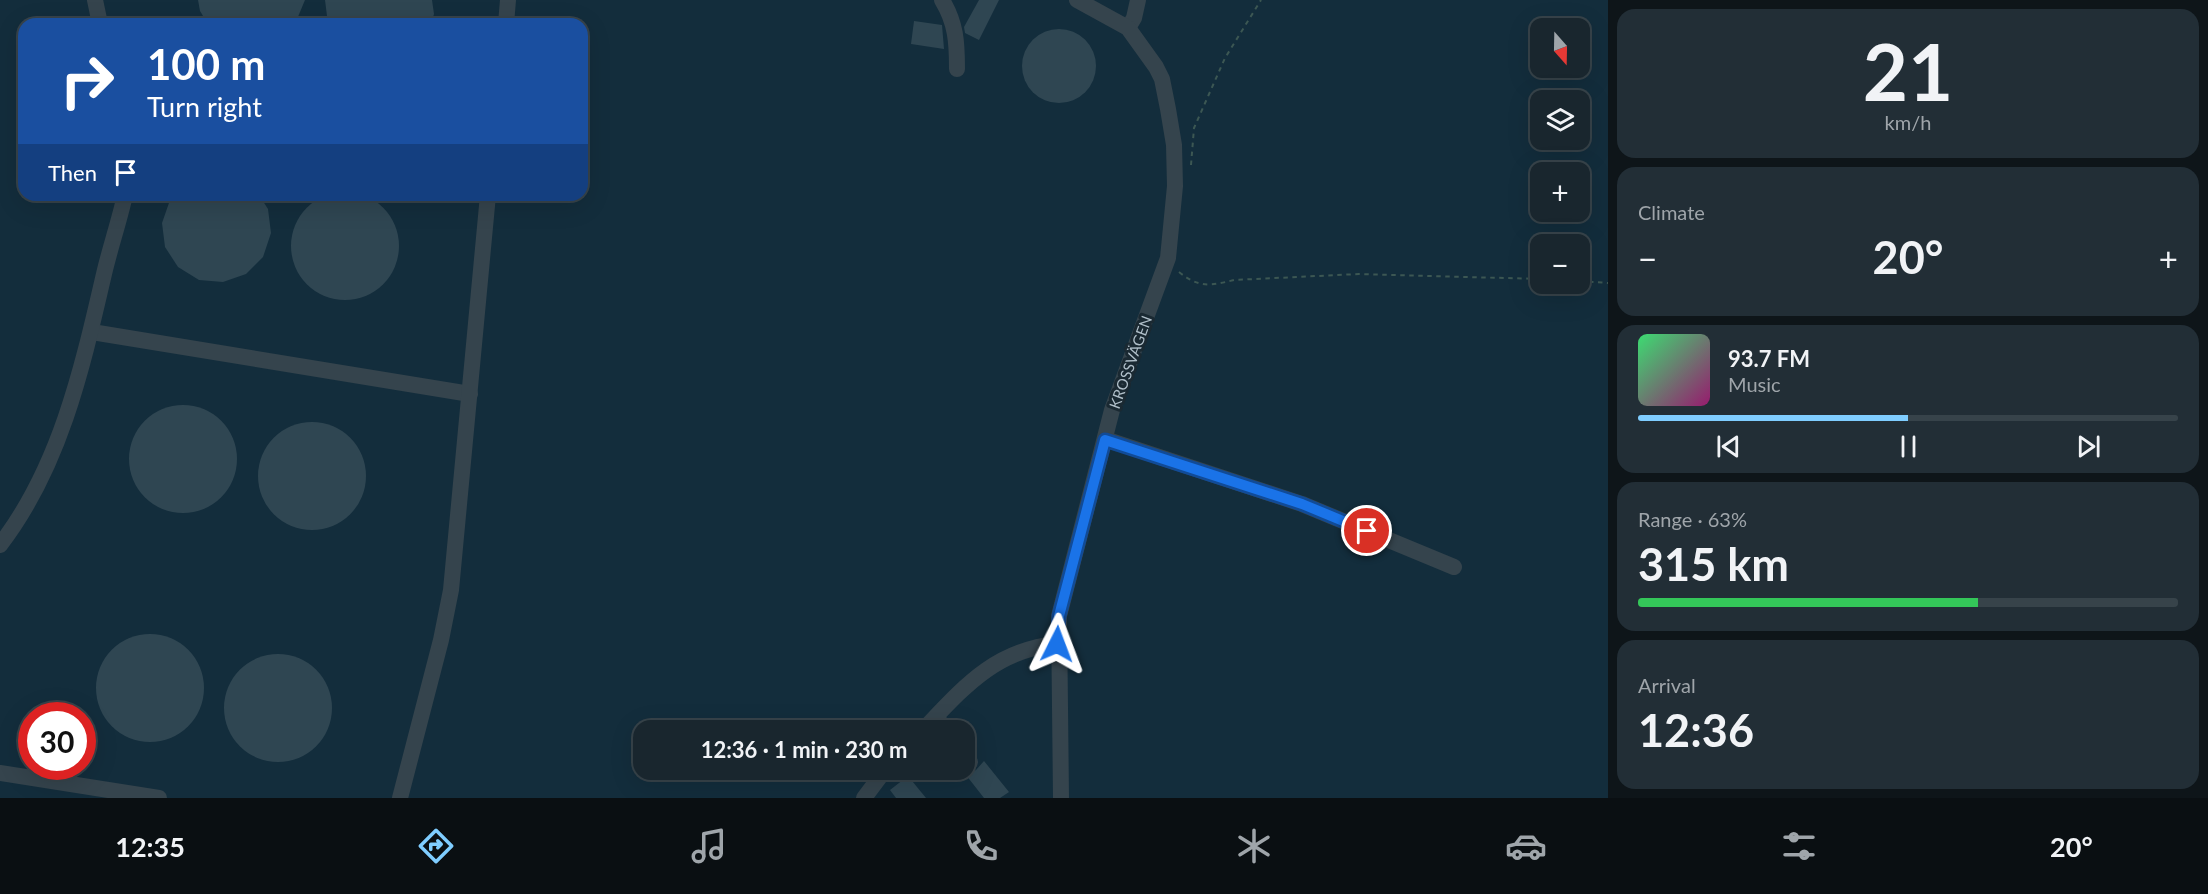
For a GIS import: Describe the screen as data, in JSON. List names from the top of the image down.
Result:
{
  "streets": {
    "street": ["KROSSVÄGEN"]
  },
  "north": "bottom",
  "page": {
    "tile": [
      ["21", "km/h"],
      "Climate",
      ["Range · 63%", "315 km"],
      ["Arrival", "12:36"]
    ],
    "map_buttons": ["+", "−"],
    "turn": ["100 m", "Turn right"],
    "then": "Then",
    "heat": ["−", "20°", "+"],
    "song": ["93.7 FM", "Music"],
    "limit": "30",
    "trip": "12:36 · 1 min · 230 m",
    "tabs": ["12:35", "20°"]
  }
}
